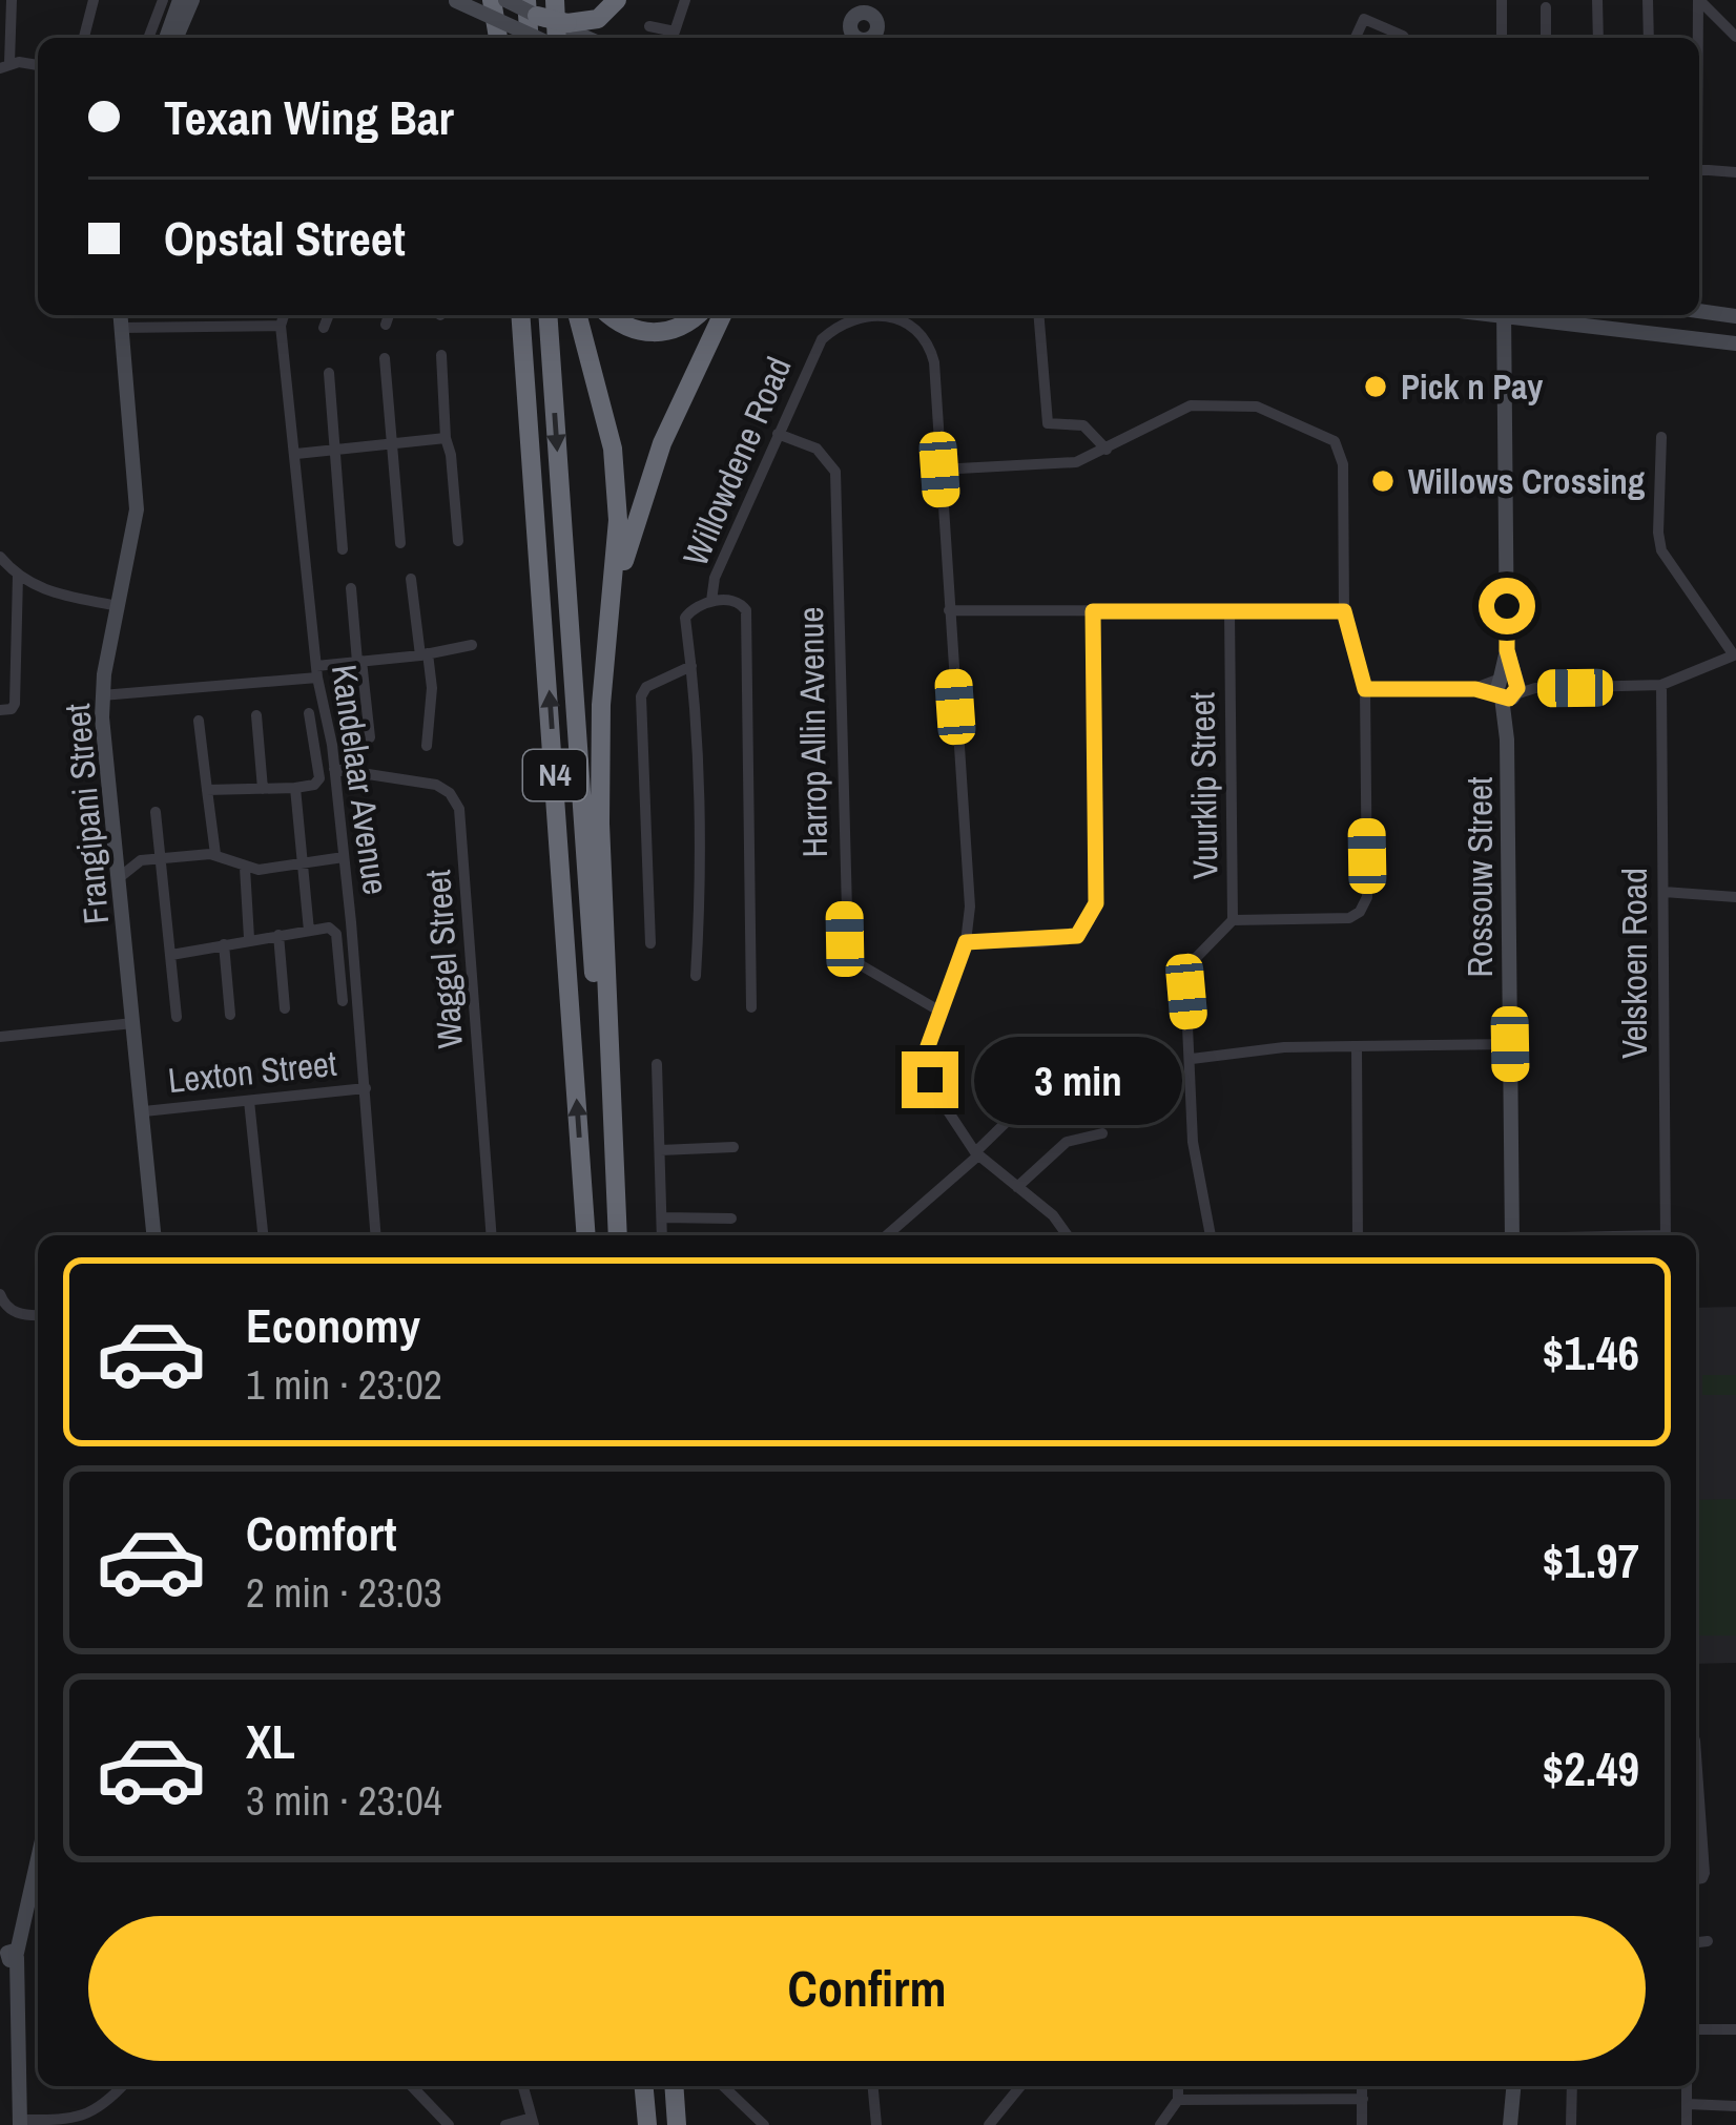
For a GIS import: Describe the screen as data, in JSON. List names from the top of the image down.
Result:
{
  "streets": {
    "highway": ["N4"],
    "main road": ["Frangipani Street", "Rossouw Street"],
    "street": [
      "Willowdene Road",
      "Harrop Allin Avenue",
      "Kandelaar Avenue",
      "Vuurklip Street",
      "Waggel Street",
      "Velskoen Road",
      "Lexton Street"
    ]
  },
  "crossings": [
    ["Willowdene Road", "Harrop Allin Avenue"],
    ["Kandelaar Avenue", "Waggel Street"],
    ["Kandelaar Avenue", "Lexton Street"],
    ["Frangipani Street", "Lexton Street"]
  ],
  "places": ["Pick n Pay", "Willows Crossing"],
  "page": {
    "banner": ["Texan Wing Bar", "Opstal Street"],
    "bubble": "3 min",
    "list": [
      {
        "name": "Economy",
        "note": "1 min · 23:02",
        "value": "$1.46"
      },
      {
        "name": "Comfort",
        "note": "2 min · 23:03",
        "value": "$1.97"
      },
      {
        "name": "XL",
        "note": "3 min · 23:04",
        "value": "$2.49"
      }
    ],
    "buttons": "Confirm"
  }
}
